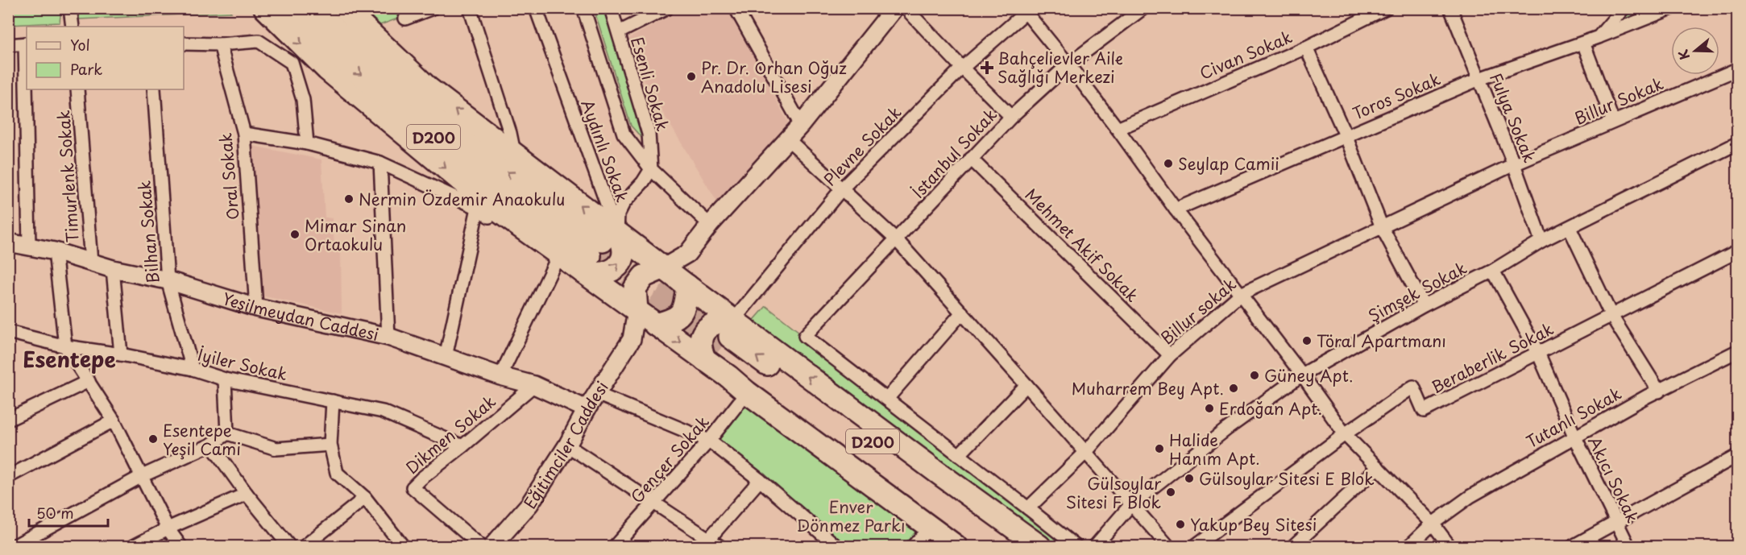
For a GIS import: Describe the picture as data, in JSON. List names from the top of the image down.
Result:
{
  "streets": {
    "highway": ["D200"],
    "street": [
      "Civan Sokak",
      "Esenli Sokak",
      "Toros Sokak",
      "Billur Sokak",
      "Fulya Sokak",
      "Plevne Sokak",
      "Aydınlı Sokak",
      "İstanbul Sokak",
      "Timurlenk Sokak",
      "Oral Sokak",
      "Bilhan Sokak",
      "Mehmet Akif Sokak",
      "Şimşek Sokak",
      "Billur sokak",
      "Yeşilmeydan Caddesi",
      "Beraberlik Sokak",
      "İyiler Sokak",
      "Tutanlı Sokak",
      "Dikmen Sokak",
      "Eğitimciler Caddesi",
      "Gençer Sokak",
      "Akıcı Sokak"
    ]
  },
  "crossings": [
    ["Esenli Sokak", "Aydınlı Sokak"],
    ["Toros Sokak", "Fulya Sokak"],
    ["Billur Sokak", "Fulya Sokak"],
    ["Billur Sokak", "Billur sokak"],
    ["Fulya Sokak", "Şimşek Sokak"],
    ["Fulya Sokak", "Billur sokak"],
    ["D200", "Plevne Sokak"],
    ["D200", "Aydınlı Sokak"],
    ["İstanbul Sokak", "Mehmet Akif Sokak"],
    ["Timurlenk Sokak", "Yeşilmeydan Caddesi"],
    ["Oral Sokak", "Yeşilmeydan Caddesi"],
    ["Bilhan Sokak", "Yeşilmeydan Caddesi"],
    ["Bilhan Sokak", "İyiler Sokak"],
    ["Mehmet Akif Sokak", "Billur sokak"],
    ["Şimşek Sokak", "Akıcı Sokak"],
    ["Yeşilmeydan Caddesi", "Dikmen Sokak"],
    ["Yeşilmeydan Caddesi", "Eğitimciler Caddesi"],
    ["Beraberlik Sokak", "Akıcı Sokak"],
    ["İyiler Sokak", "Dikmen Sokak"],
    ["Tutanlı Sokak", "Akıcı Sokak"]
  ],
  "districts": ["Esentepe"],
  "parks": ["Enver Dönmez Parkı"],
  "places": {
    "health": ["Bahçelievler Aile Sağlığı Merkezi"],
    "other": [
      "Pr. Dr. Orhan Oğuz Anadolu Lisesi",
      "Seylap Camii",
      "Nermin Özdemir Anaokulu",
      "Mimar Sinan Ortaokulu",
      "Töral Apartmanı",
      "Güney Apt.",
      "Muharrem Bey Apt.",
      "Erdoğan Apt.",
      "Esentepe Yeşil Cami",
      "Halide Hanım Apt.",
      "Gülsoylar Sitesi E Blok",
      "Gülsoylar Sitesi F Blok",
      "Yakup Bey Sitesi"
    ]
  },
  "legend": ["Yol", "Park"],
  "scale_bar": "50 m",
  "north": "left"
}
